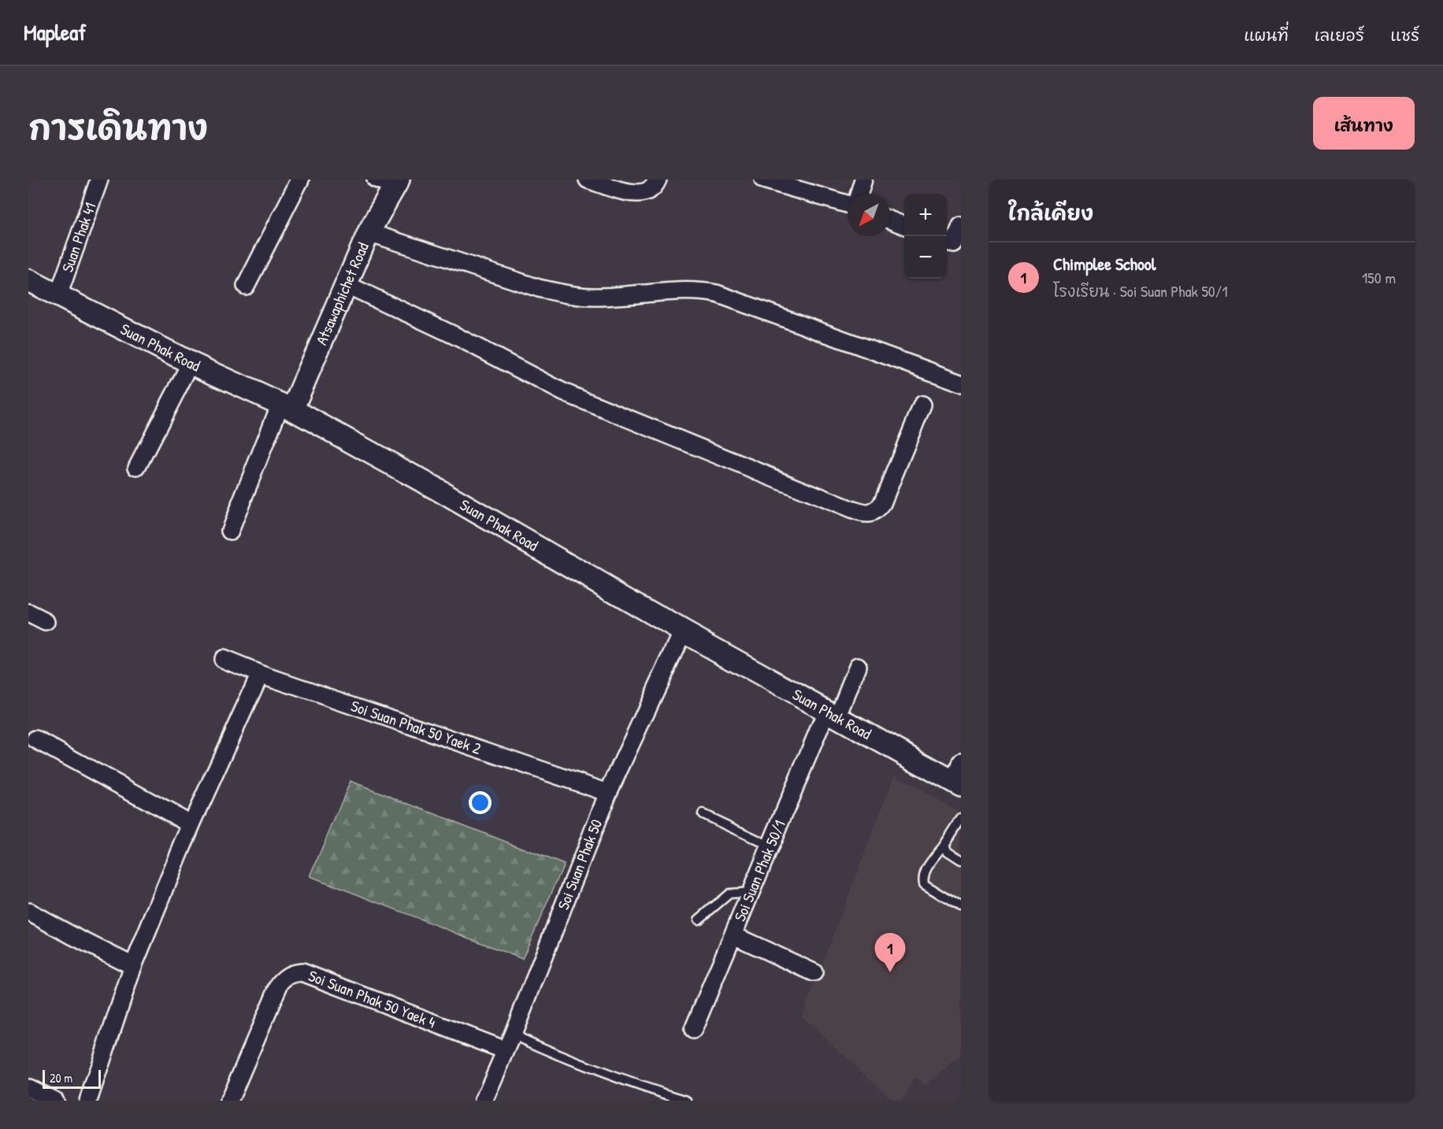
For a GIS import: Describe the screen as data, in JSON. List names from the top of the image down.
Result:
{
  "streets": {
    "street": [
      "Suan Phak 41",
      "Atsawaphichet Road",
      "Suan Phak Road",
      "Soi Suan Phak 50 Yaek 2",
      "Soi Suan Phak 50",
      "Soi Suan Phak 50/1",
      "Soi Suan Phak 50 Yaek 4"
    ]
  },
  "crossings": [
    ["Suan Phak 41", "Suan Phak Road"],
    ["Atsawaphichet Road", "Suan Phak Road"],
    ["Suan Phak Road", "Soi Suan Phak 50"],
    ["Suan Phak Road", "Soi Suan Phak 50/1"],
    ["Soi Suan Phak 50 Yaek 2", "Soi Suan Phak 50"],
    ["Soi Suan Phak 50", "Soi Suan Phak 50 Yaek 4"]
  ],
  "scale_bar": "20 m",
  "north": "bottom left",
  "page": {
    "header": "Mapleaf",
    "nav": ["แผนที่", "เลเยอร์", "แชร์"],
    "title": "การเดินทาง",
    "buttons": "เส้นทาง",
    "heading": "ใกล้เคียง",
    "map_buttons": ["+", "−"],
    "list": [
      {
        "mark": "1",
        "name": "Chimplee School",
        "note": "โรงเรียน · Soi Suan Phak 50/1",
        "value": "150 m"
      }
    ],
    "pins": "1",
    "scale": "20 m"
  }
}
